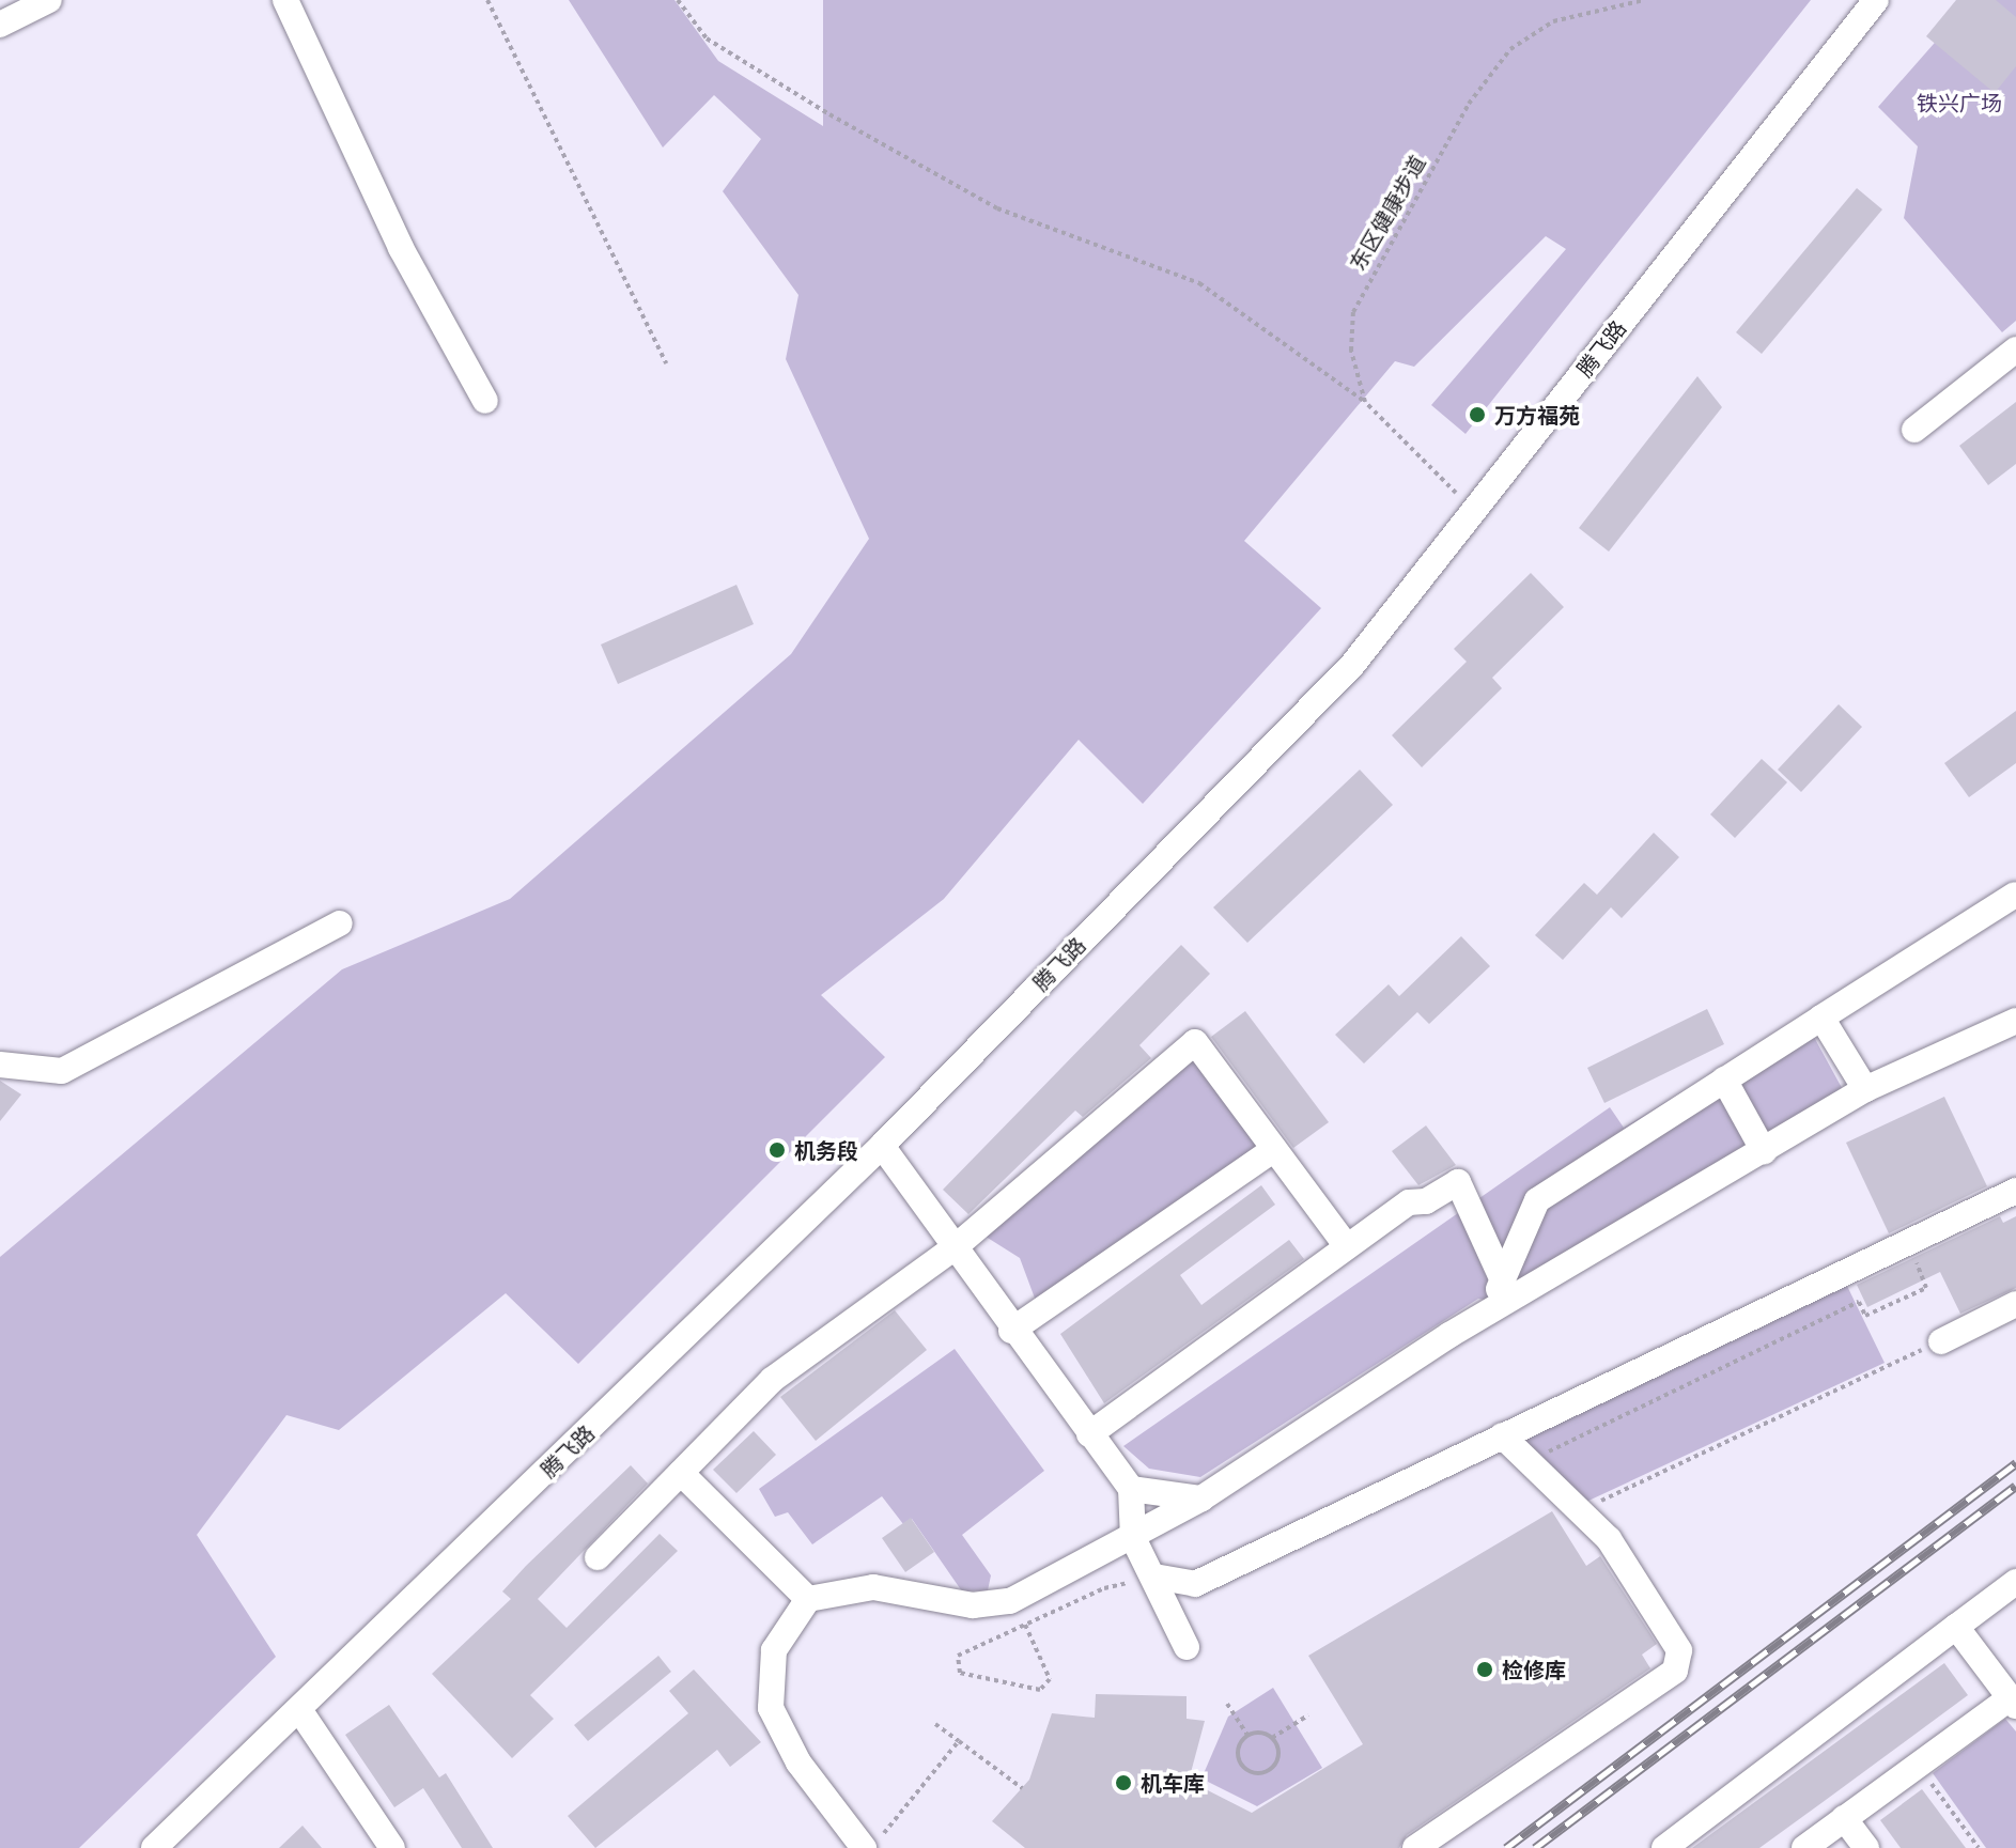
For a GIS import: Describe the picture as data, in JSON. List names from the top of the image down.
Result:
{
  "streets": {
    "street": ["腾飞路"],
    "path": ["东区健康步道"]
  },
  "parks": ["铁兴广场"],
  "places": [
    "万方福苑",
    "机务段",
    "检修库",
    "机车库"
  ]
}
